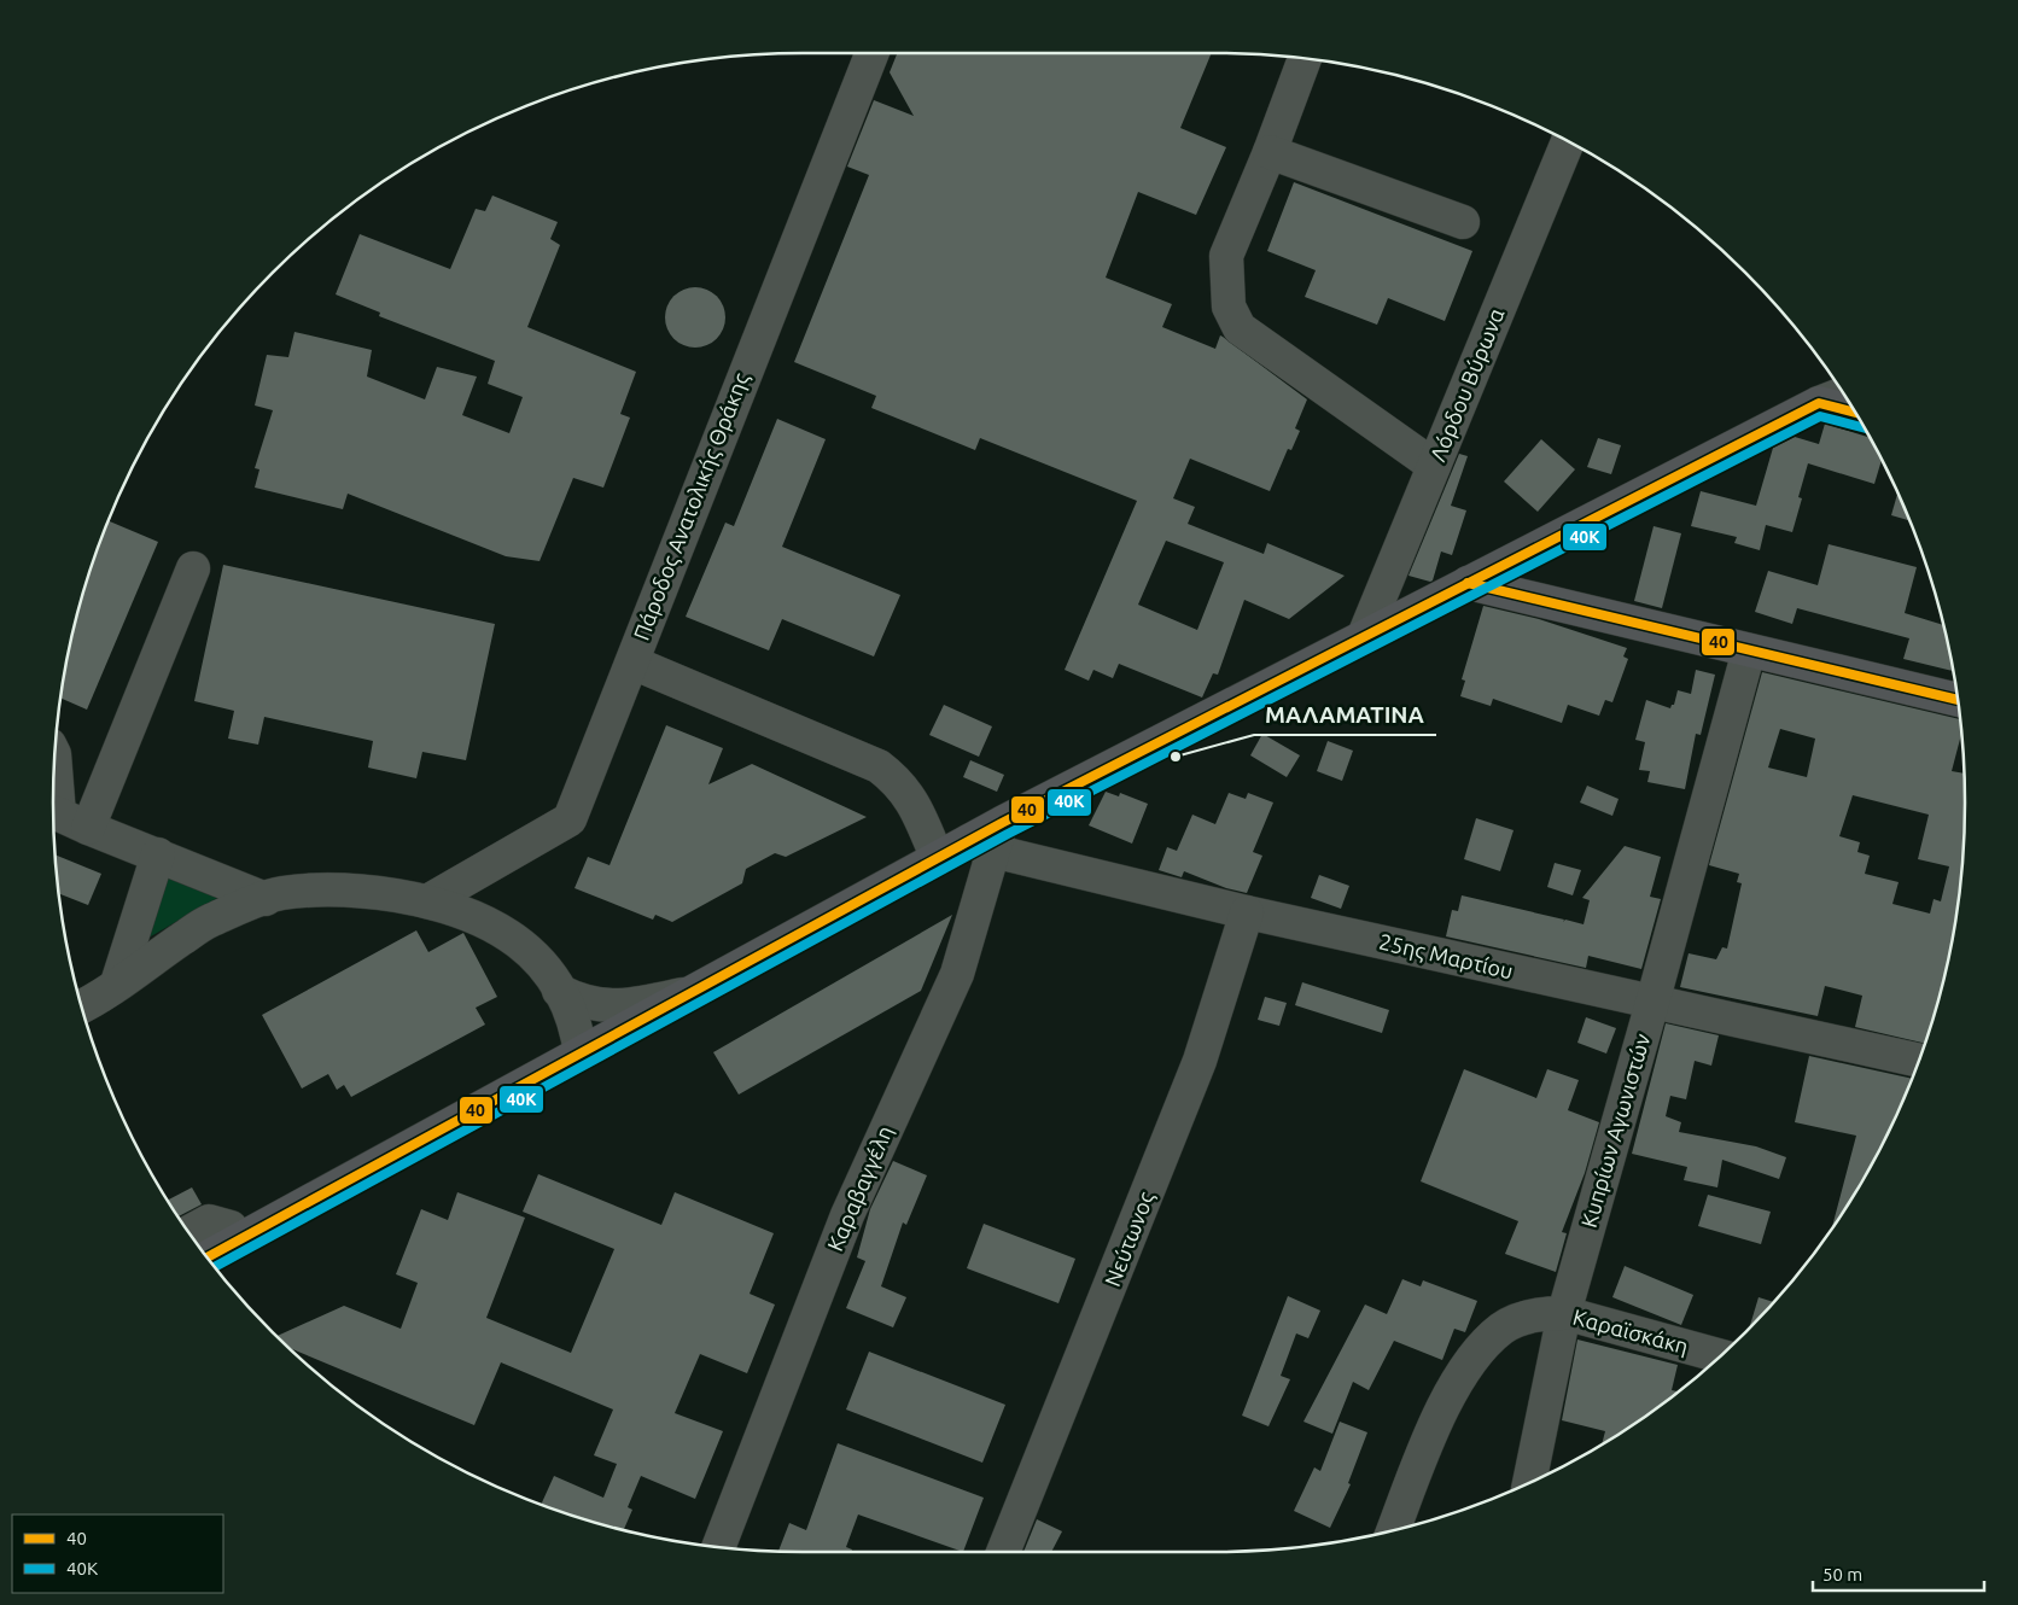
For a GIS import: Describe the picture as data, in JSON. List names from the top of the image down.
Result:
{
  "streets": {
    "street": [
      "Λόρδου Βύρωνα",
      "Πάροδος Ανατολικής Θράκης",
      "25ης Μαρτίου",
      "Κυπρίων Αγωνιστών",
      "Καραβαγγέλη",
      "Νεύτωνος",
      "Καραϊσκάκη"
    ]
  },
  "crossings": [
    ["25ης Μαρτίου", "Κυπρίων Αγωνιστών"],
    ["25ης Μαρτίου", "Καραβαγγέλη"],
    ["25ης Μαρτίου", "Νεύτωνος"],
    ["Κυπρίων Αγωνιστών", "Καραϊσκάκη"]
  ],
  "places": ["ΜΑΛΑΜΑΤΙΝΑ"],
  "lines": ["transit line 40", "transit line 40Κ"],
  "legend": ["40", "40Κ"],
  "scale_bar": "50 m"
}
